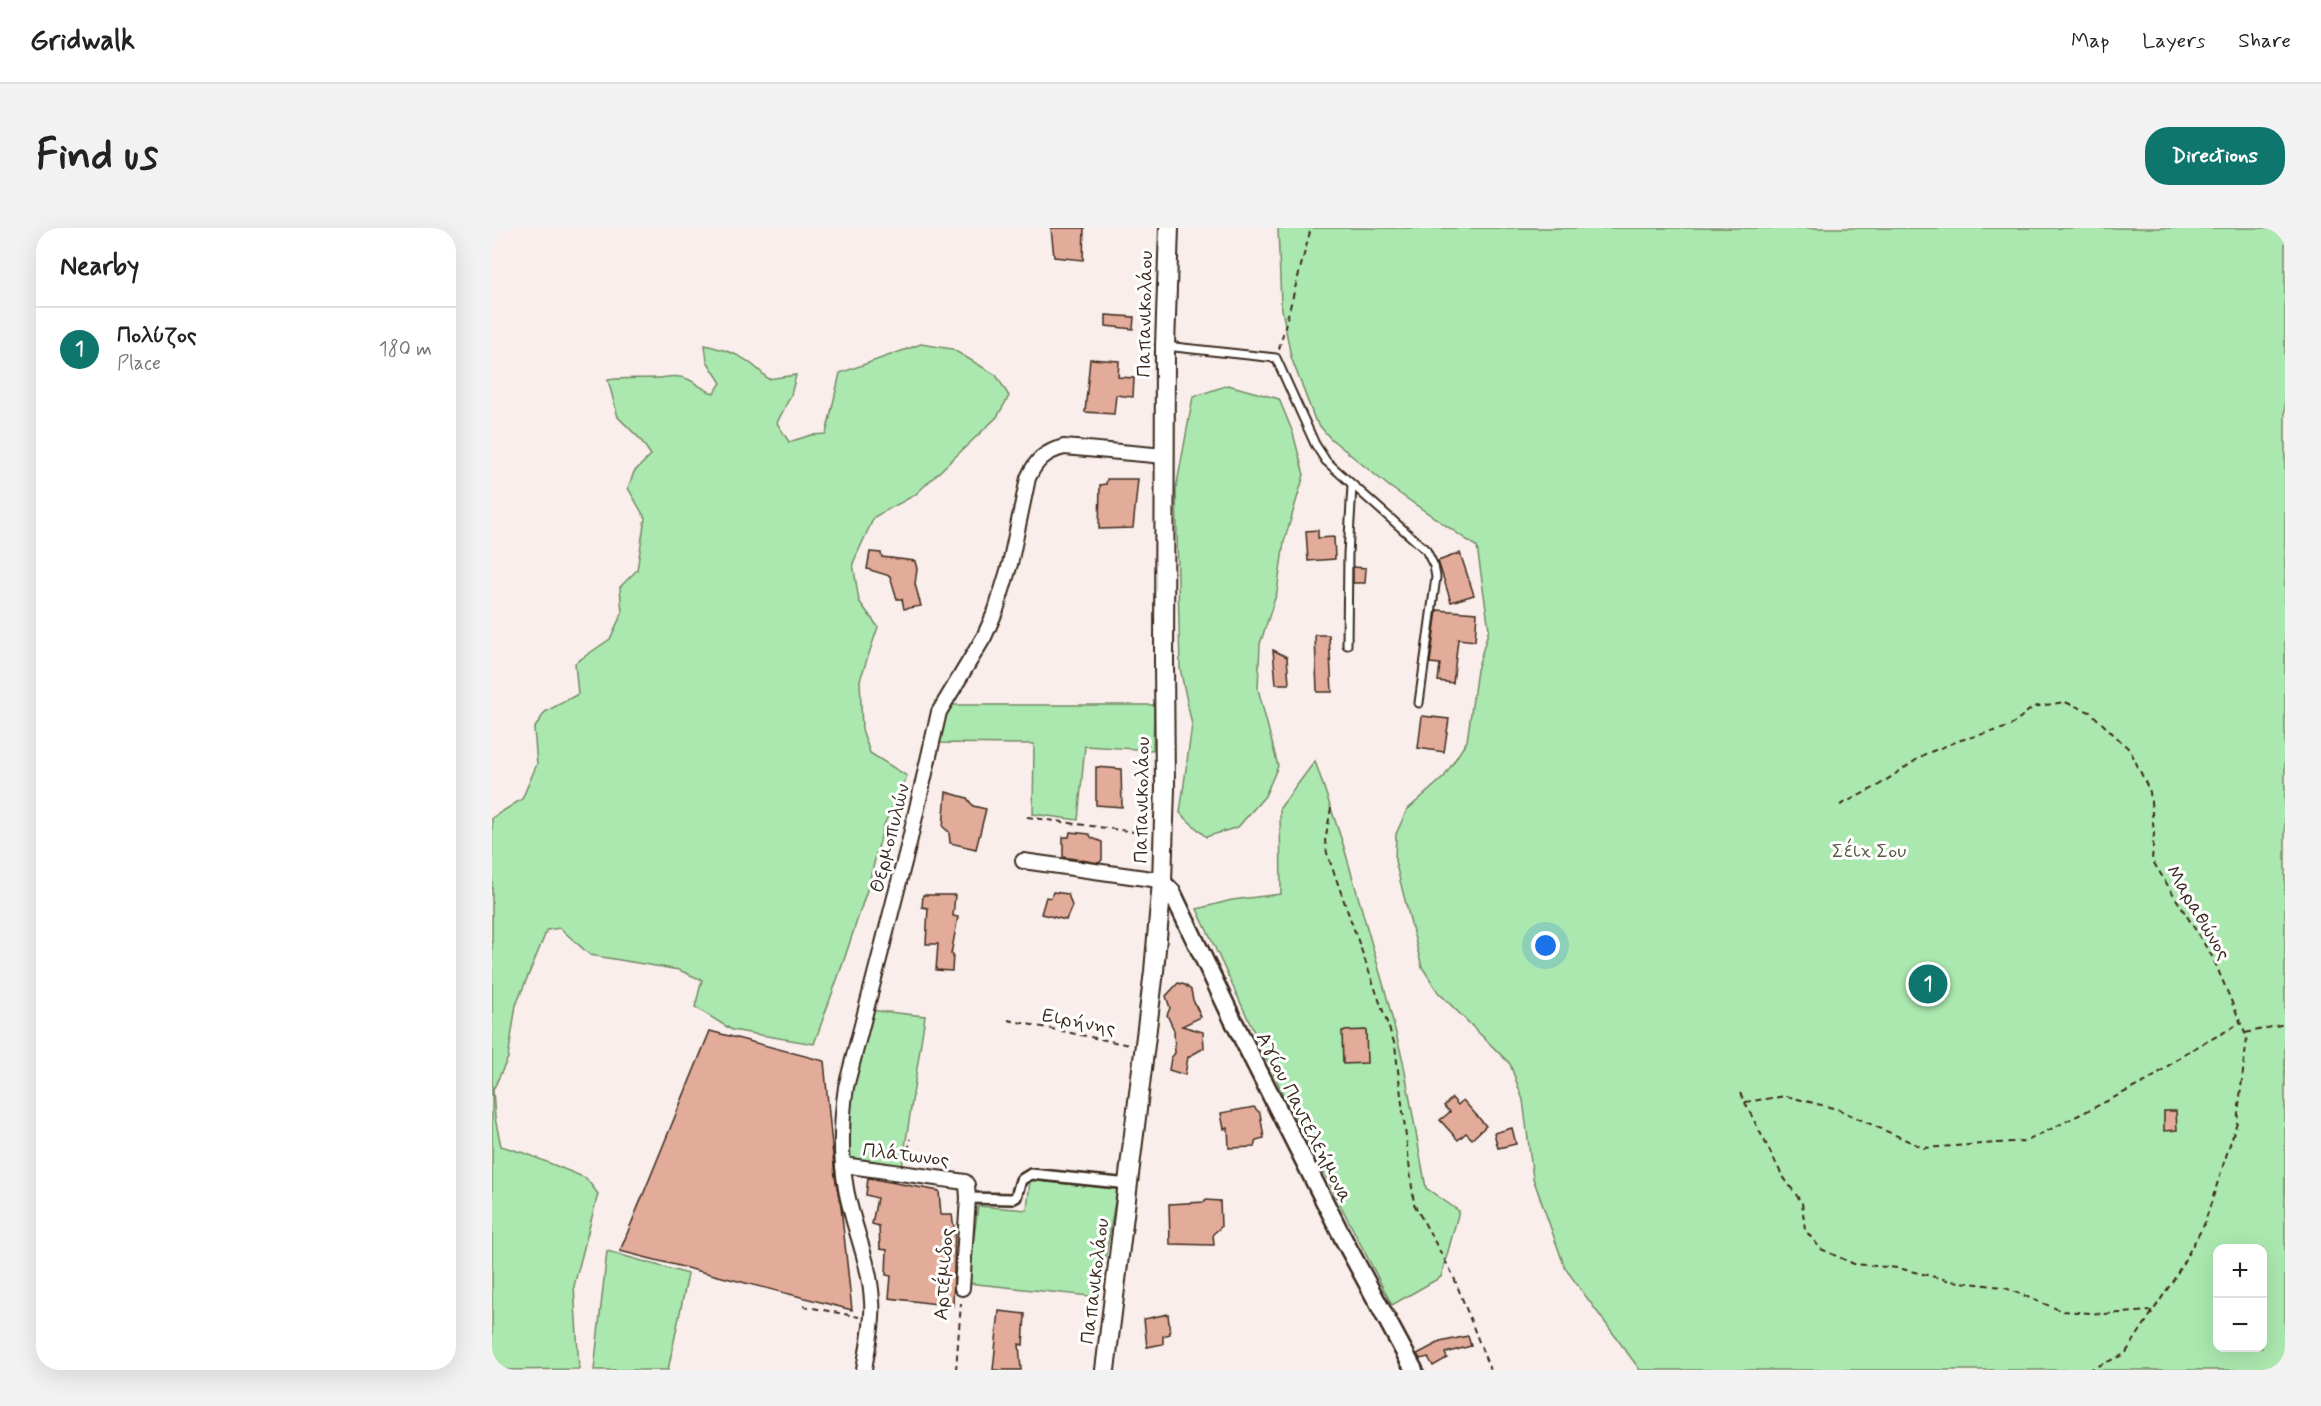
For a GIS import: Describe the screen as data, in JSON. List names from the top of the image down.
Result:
{
  "streets": {
    "main road": ["Παπανικολάου"],
    "street": [
      "Θερμοπυλών",
      "Αγίου Παντελεήμονα",
      "Πλάτωνος",
      "Αρτέμιδος"
    ],
    "path": ["Μαραθώνος", "Ειρήνης"]
  },
  "crossings": [
    ["Παπανικολάου", "Θερμοπυλών"],
    ["Παπανικολάου", "Ειρήνης"],
    ["Παπανικολάου", "Αγίου Παντελεήμονα"],
    ["Θερμοπυλών", "Πλάτωνος"],
    ["Πλάτωνος", "Αρτέμιδος"]
  ],
  "parks": ["Σέιχ Σου"],
  "page": {
    "header": "Gridwalk",
    "nav": ["Map", "Layers", "Share"],
    "buttons": "Directions",
    "title": "Find us",
    "heading": "Nearby",
    "list": [
      {
        "mark": "1",
        "name": "Πολύζος",
        "note": "Place",
        "value": "180 m"
      }
    ],
    "pins": "1",
    "map_buttons": ["+", "−"]
  }
}
